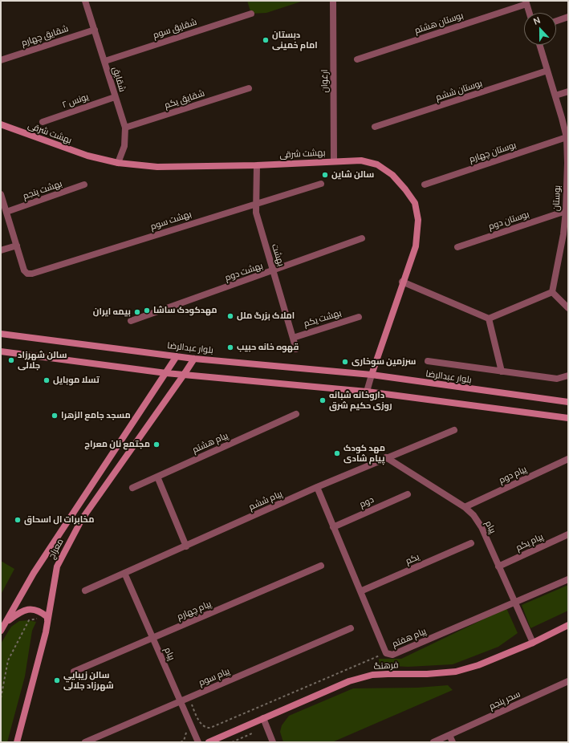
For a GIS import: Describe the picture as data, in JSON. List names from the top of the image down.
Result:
{
  "streets": {
    "main road": [
      "بهشت شرقی",
      "بلوار عبدالرضا",
      "معراج",
      "فرهنگ"
    ],
    "street": [
      "بوستان هشتم",
      "شقایق سوم",
      "شقایق چهارم",
      "شقایق",
      "ارغوان",
      "بوستان ششم",
      "شقایق یکم",
      "یونس ۲",
      "بوستان چهارم",
      "بهشت پنجم",
      "بوستان",
      "بهشت سوم",
      "بوستان دوم",
      "بهشت",
      "بهشت دوم",
      "بهشت یکم",
      "پیام هشتم",
      "پیام دوم",
      "پیام ششم",
      "دوم",
      "پیام",
      "پیام یکم",
      "یکم",
      "پیام چهارم",
      "پیام هفتم",
      "پیام سوم",
      "سحر پنجم"
    ]
  },
  "crossings": [
    ["شقایق سوم", "شقایق"],
    ["شقایق چهارم", "شقایق"],
    ["شقایق", "شقایق یکم"],
    ["شقایق", "یونس ۲"],
    ["شقایق", "بهشت شرقی"],
    ["ارغوان", "بهشت شرقی"],
    ["بوستان ششم", "بوستان"],
    ["بهشت شرقی", "بهشت"],
    ["بهشت شرقی", "بلوار عبدالرضا"],
    ["بوستان چهارم", "بوستان"],
    ["بوستان", "بوستان دوم"],
    ["بهشت سوم", "بهشت"],
    ["بهشت", "بهشت دوم"],
    ["بهشت", "بهشت یکم"],
    ["بلوار عبدالرضا", "معراج"],
    ["پیام دوم", "پیام"],
    ["پیام ششم", "پیام"],
    ["پیام ششم", "پیام هفتم"],
    ["دوم", "پیام هفتم"],
    ["پیام", "پیام یکم"],
    ["پیام", "پیام چهارم"],
    ["پیام", "پیام هفتم"],
    ["پیام", "فرهنگ"],
    ["پیام", "پیام سوم"],
    ["یکم", "پیام هفتم"]
  ],
  "places": [
    "دبستان امام خمینی",
    "سالن شاین",
    "مهدکودک ساشا",
    "بیمه ایران",
    "املاک بزرگ ملل",
    "قهوه خانه حبیب",
    "سالن شهرزاد جلالی",
    "سرزمین سوخاری",
    "تسلا موبایل",
    "داروخانه شبانه روزی حکیم شرق",
    "مسجد جامع الزهرا",
    "مجتمع نان معراج",
    "مهد کودک پیام شادی",
    "مخابرات ال اسحاق",
    "سالن زيبايي شهرزاد جلالى"
  ],
  "north": "top"
}
